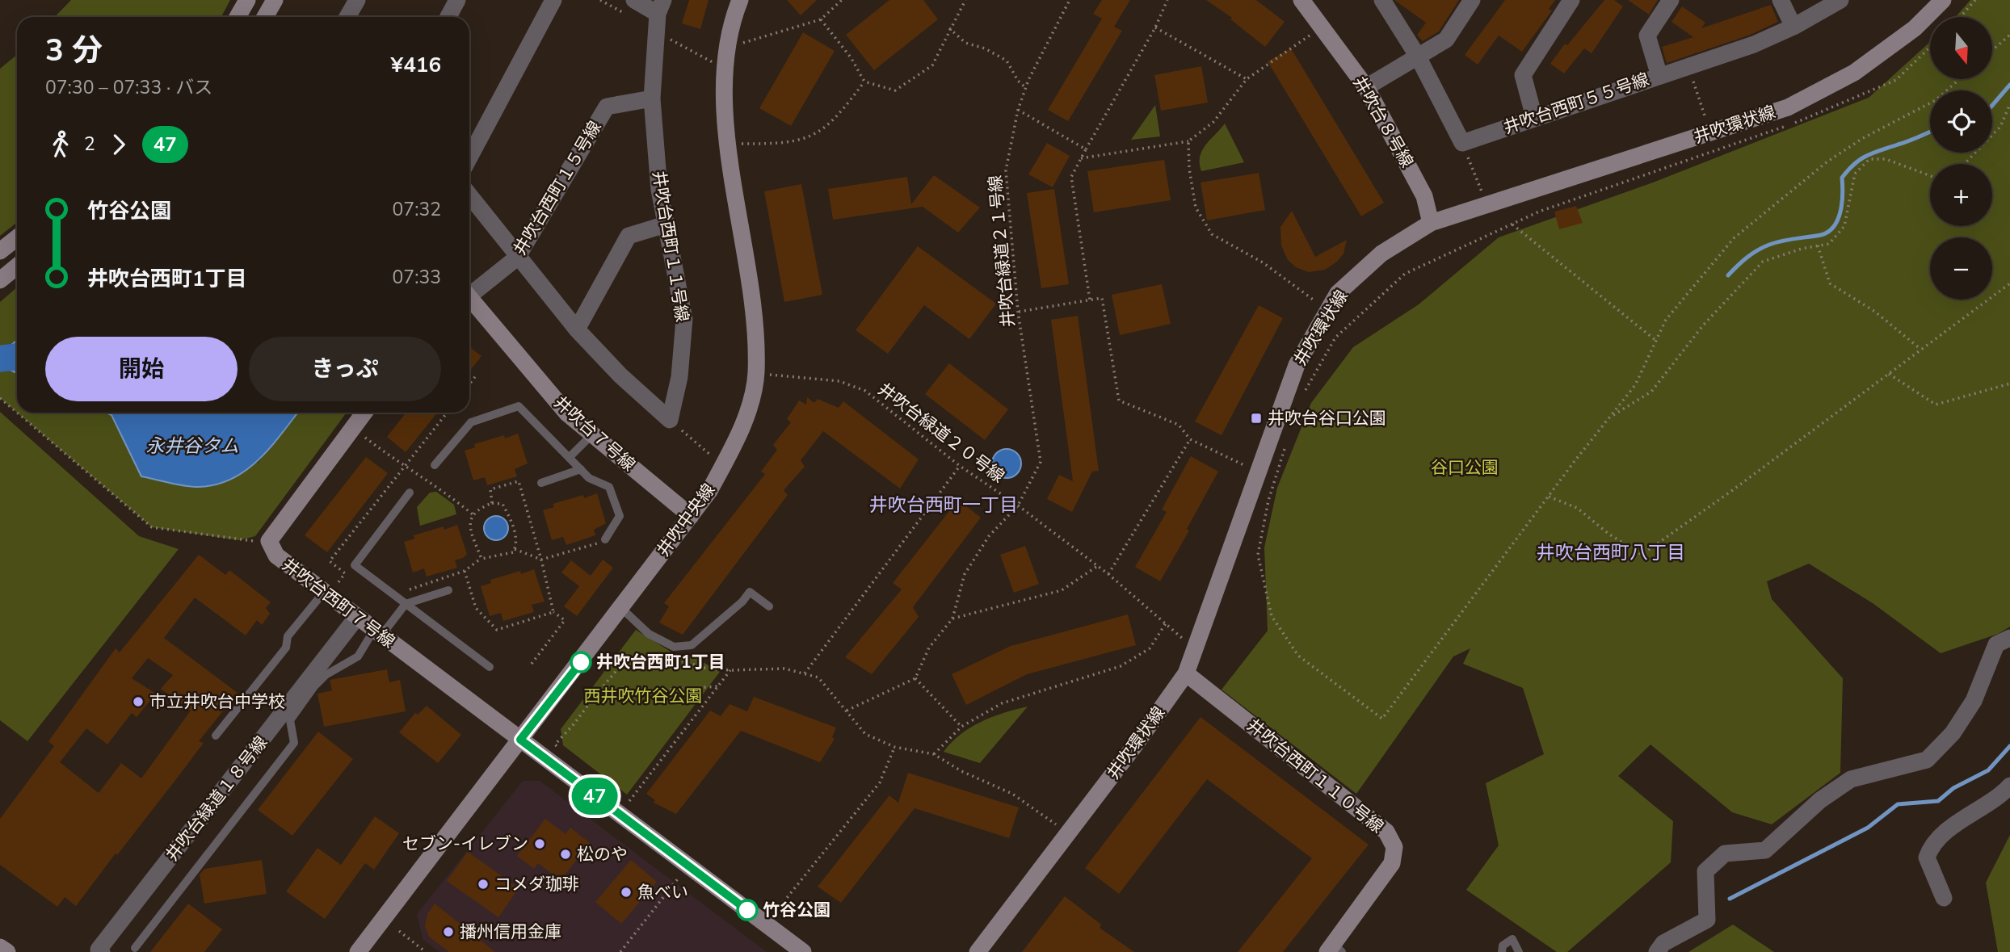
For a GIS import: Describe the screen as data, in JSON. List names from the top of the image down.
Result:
{
  "streets": {
    "street": [
      "井吹台西町５５号線",
      "井吹台８号線",
      "井吹環状線",
      "井吹台西町１５号線",
      "井吹台西町１１号線",
      "井吹台７号線",
      "井吹中央線",
      "井吹台西町７号線",
      "井吹台西町１１０号線",
      "井吹台緑道１８号線"
    ],
    "path": ["井吹台緑道２１号線", "井吹台緑道２０号線"]
  },
  "crossings": [
    ["井吹台８号線", "井吹環状線"],
    ["井吹環状線", "井吹台緑道２０号線"],
    ["井吹環状線", "井吹台西町１１０号線"],
    ["井吹台西町１５号線", "井吹台西町１１号線"],
    ["井吹台緑道２１号線", "井吹台緑道２０号線"],
    ["井吹台緑道２０号線", "井吹中央線"],
    ["井吹台７号線", "井吹中央線"],
    ["井吹中央線", "井吹台西町７号線"],
    ["井吹台西町７号線", "井吹台緑道１８号線"]
  ],
  "districts": ["井吹台西町一丁目", "井吹台西町八丁目"],
  "water": ["永井谷タム"],
  "parks": ["谷口公園", "西井吹竹谷公園"],
  "places": {
    "transit": ["井吹台谷口公園"],
    "other": [
      "井吹台西町1丁目",
      "市立井吹台中学校",
      "セブン-イレブン",
      "松のや",
      "コメダ珈琲",
      "魚べい",
      "竹谷公園",
      "播州信用金庫"
    ]
  },
  "lines": ["bus line 47"],
  "north": "bottom",
  "page": {
    "on_map": "47",
    "map_buttons": ["+", "−"],
    "heading": ["3 分", "07:30 – 07:33 · バス", "¥416"],
    "legs": ["2", "47"],
    "list": [
      {
        "name": "竹谷公園",
        "value": "07:32"
      },
      {
        "name": "井吹台西町1丁目",
        "value": "07:33"
      }
    ],
    "buttons": ["開始", "きっぷ"]
  }
}
